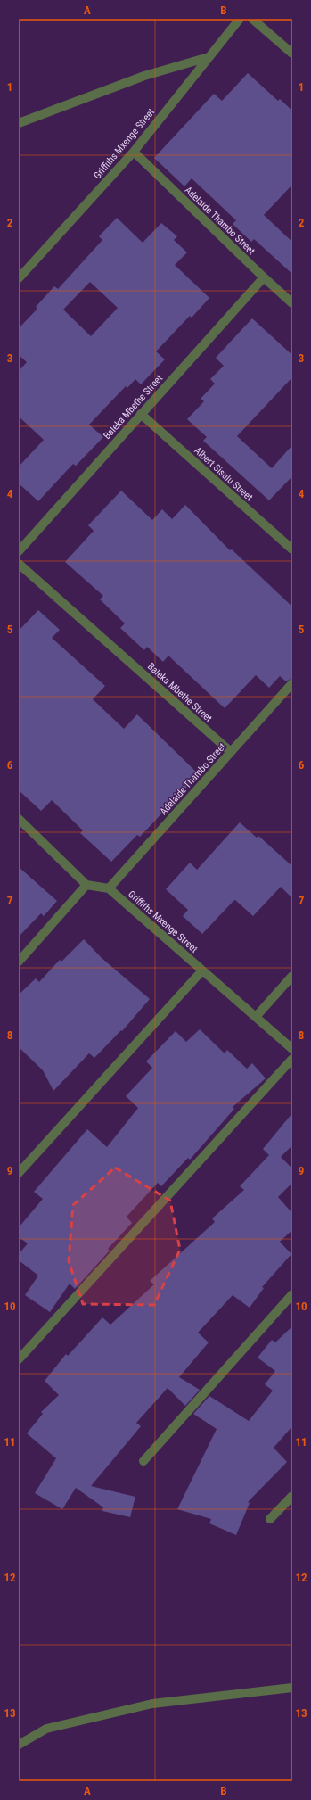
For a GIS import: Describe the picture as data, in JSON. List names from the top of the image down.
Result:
{
  "streets": {
    "street": [
      "Griffiths Mxenge Street",
      "Adelaide Thambo Street",
      "Baleka Mbethe Street",
      "Albert Sisulu Street"
    ]
  },
  "crossings": [
    ["Griffiths Mxenge Street", "Adelaide Thambo Street"],
    ["Adelaide Thambo Street", "Baleka Mbethe Street"],
    ["Baleka Mbethe Street", "Albert Sisulu Street"]
  ],
  "grid": {
    "columns": ["A", "B"],
    "rows": [
      "1",
      "2",
      "3",
      "4",
      "5",
      "6",
      "7",
      "8",
      "9",
      "10",
      "11",
      "12",
      "13"
    ]
  }
}
